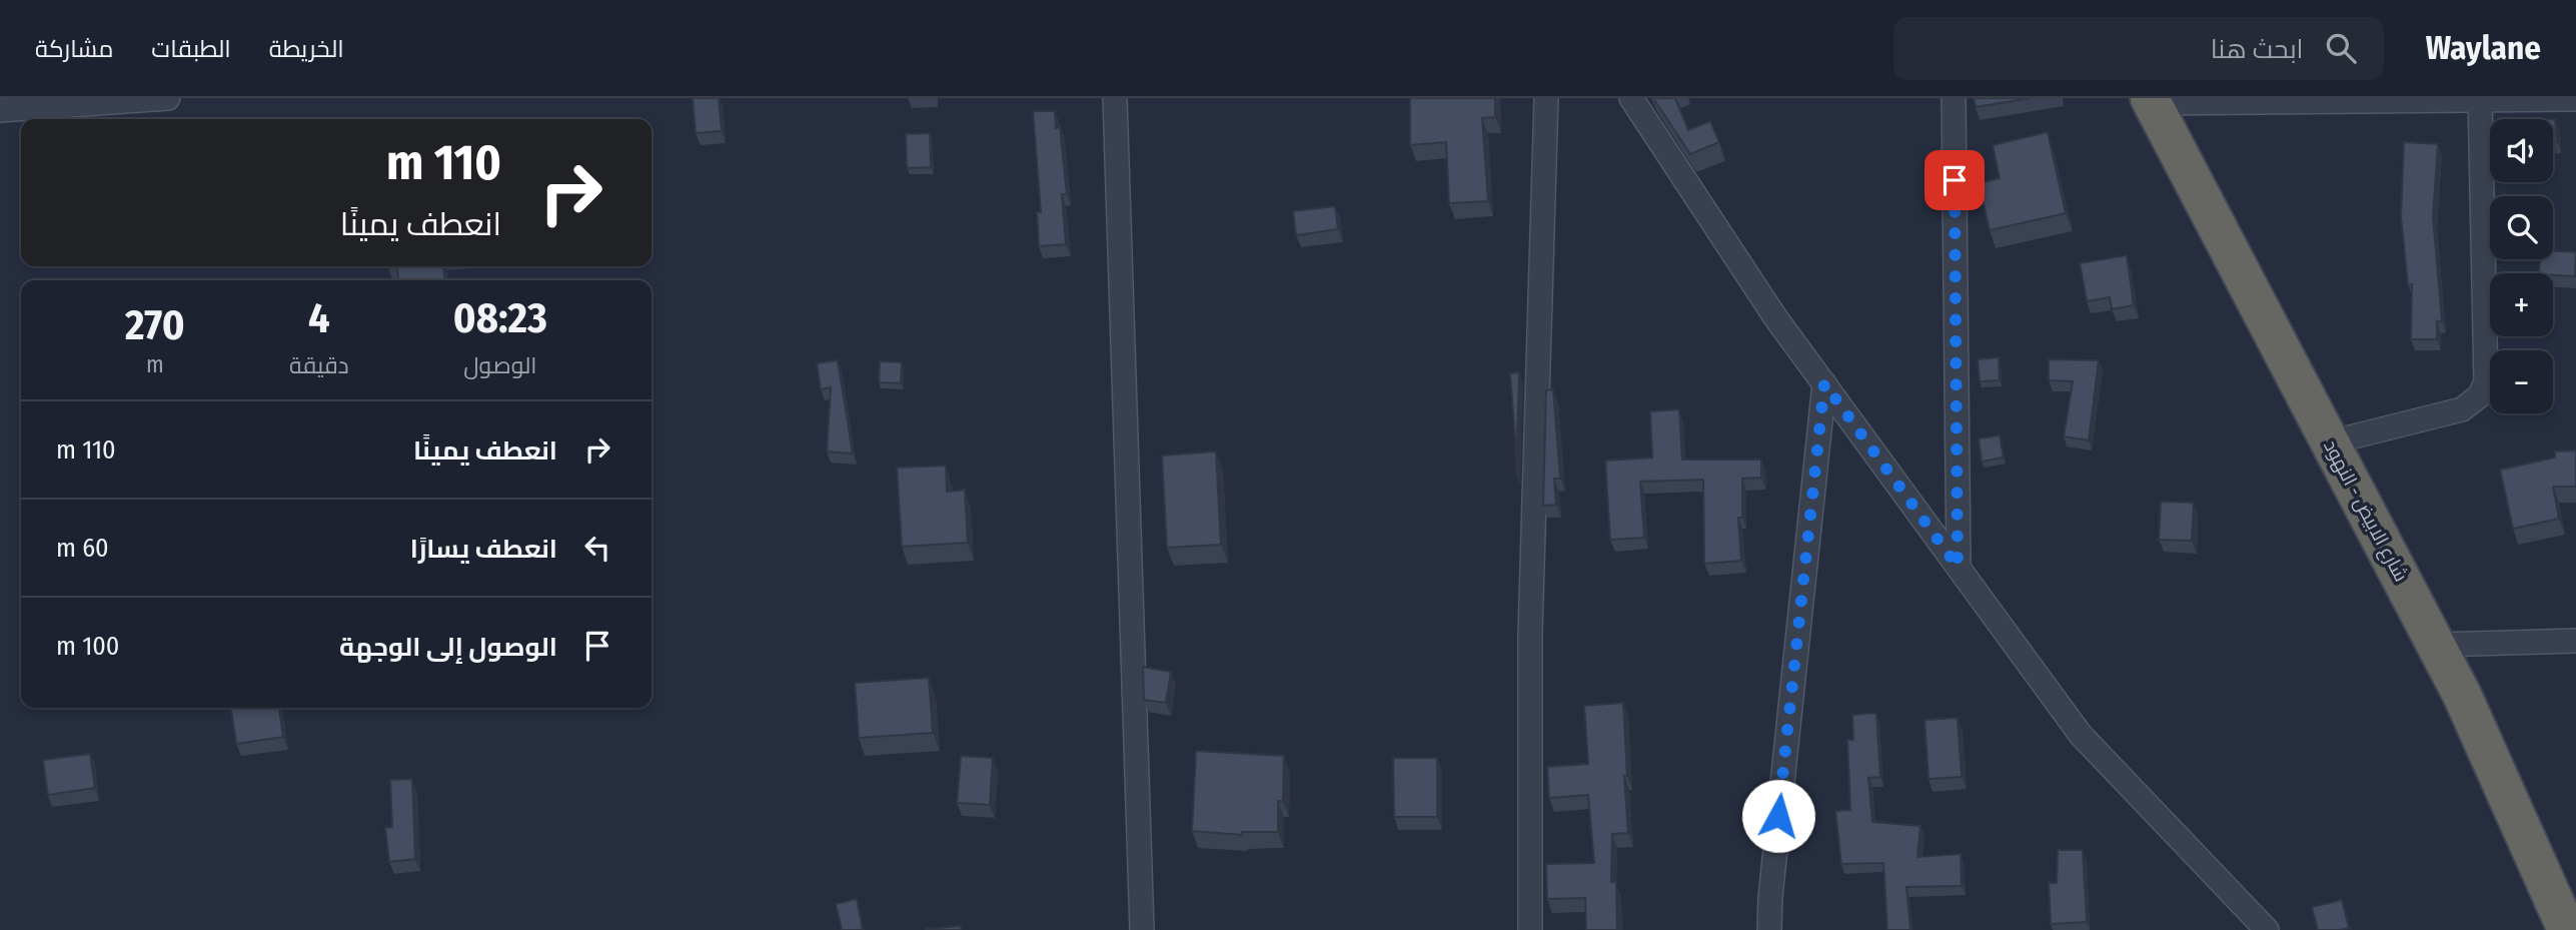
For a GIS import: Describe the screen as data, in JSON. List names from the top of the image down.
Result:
{
  "streets": {
    "highway": ["شارع الابيض - النهود"]
  },
  "page": {
    "header": "Waylane",
    "search": "ابحث هنا",
    "nav": ["الخريطة", "الطبقات", "مشاركة"],
    "map_buttons": ["+", "−"],
    "turn": ["110 m", "انعطف يمينًا"],
    "eta": [
      "08:23",
      "الوصول",
      "4",
      "دقيقة",
      "270",
      "m"
    ],
    "list": [
      {
        "name": "انعطف يمينًا",
        "value": "110 m"
      },
      {
        "name": "انعطف يسارًا",
        "value": "60 m"
      },
      {
        "name": "الوصول إلى الوجهة",
        "value": "100 m"
      }
    ]
  }
}
